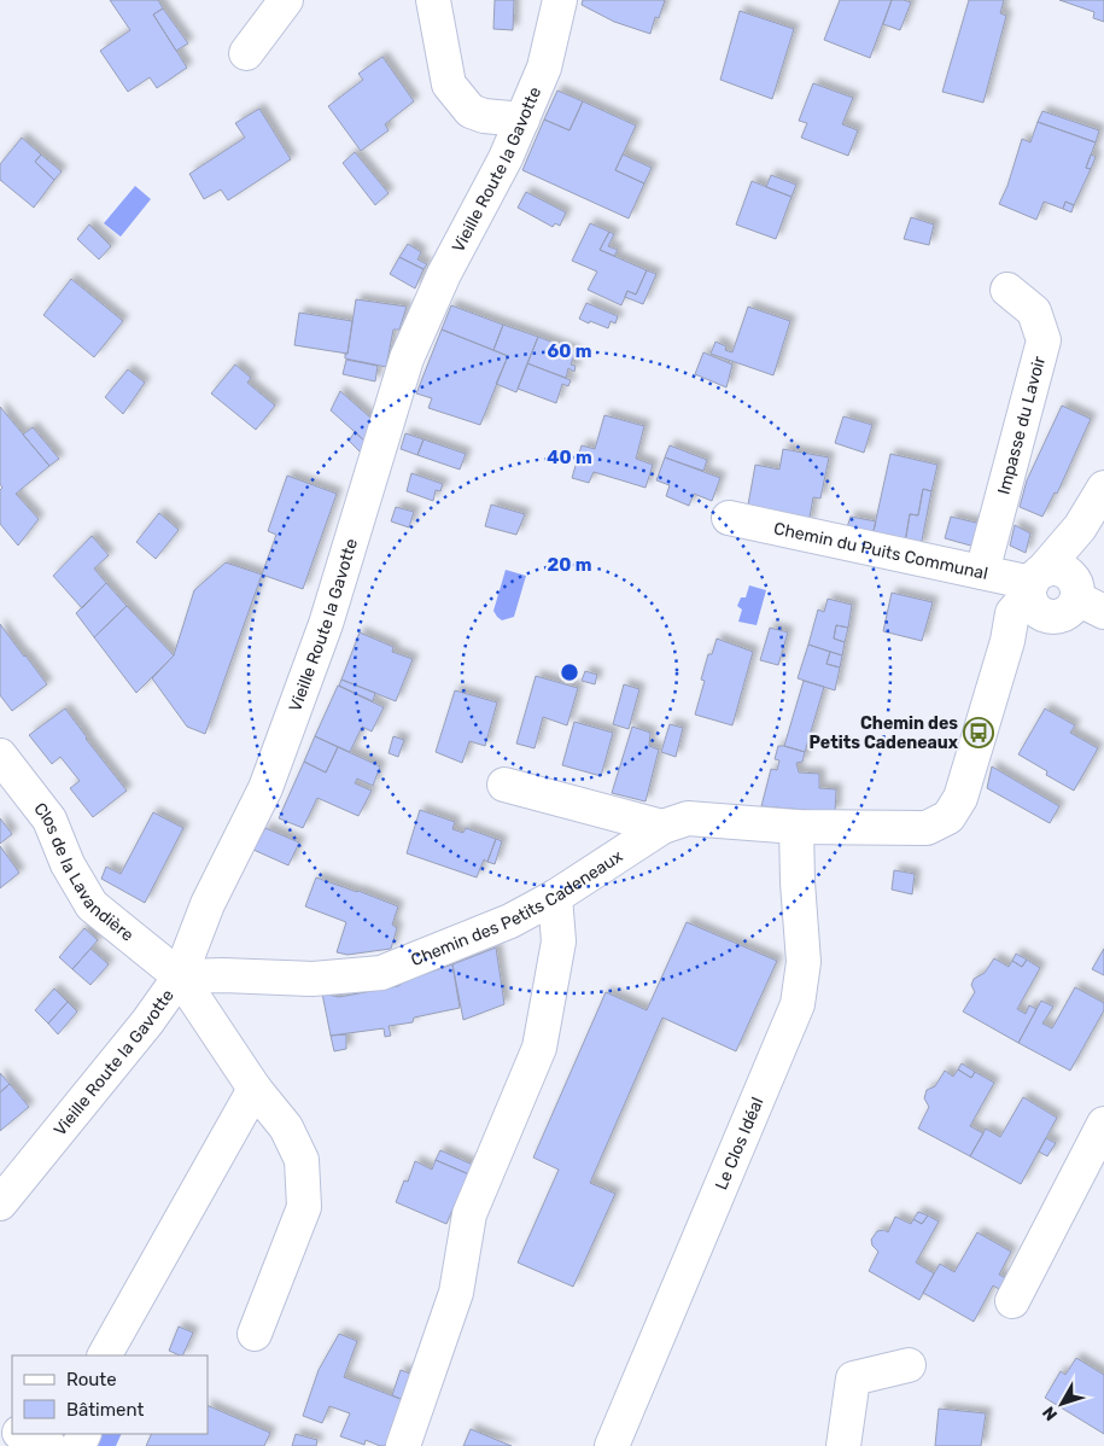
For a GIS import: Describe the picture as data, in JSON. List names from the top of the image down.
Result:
{
  "streets": {
    "street": [
      "Vieille Route la Gavotte",
      "Impasse du Lavoir",
      "Chemin du Puits Communal",
      "Clos de la Lavandière",
      "Chemin des Petits Cadeneaux",
      "Le Clos Idéal"
    ]
  },
  "crossings": [
    ["Vieille Route la Gavotte", "Clos de la Lavandière"],
    ["Vieille Route la Gavotte", "Chemin des Petits Cadeneaux"],
    ["Impasse du Lavoir", "Chemin du Puits Communal"],
    ["Chemin du Puits Communal", "Chemin des Petits Cadeneaux"],
    ["Clos de la Lavandière", "Chemin des Petits Cadeneaux"],
    ["Chemin des Petits Cadeneaux", "Le Clos Idéal"]
  ],
  "places": {
    "bus stop": ["Chemin des Petits Cadeneaux"]
  },
  "legend": ["Route", "Bâtiment"],
  "north": "bottom left",
  "rings": ["60 m", "40 m", "20 m"]
}
